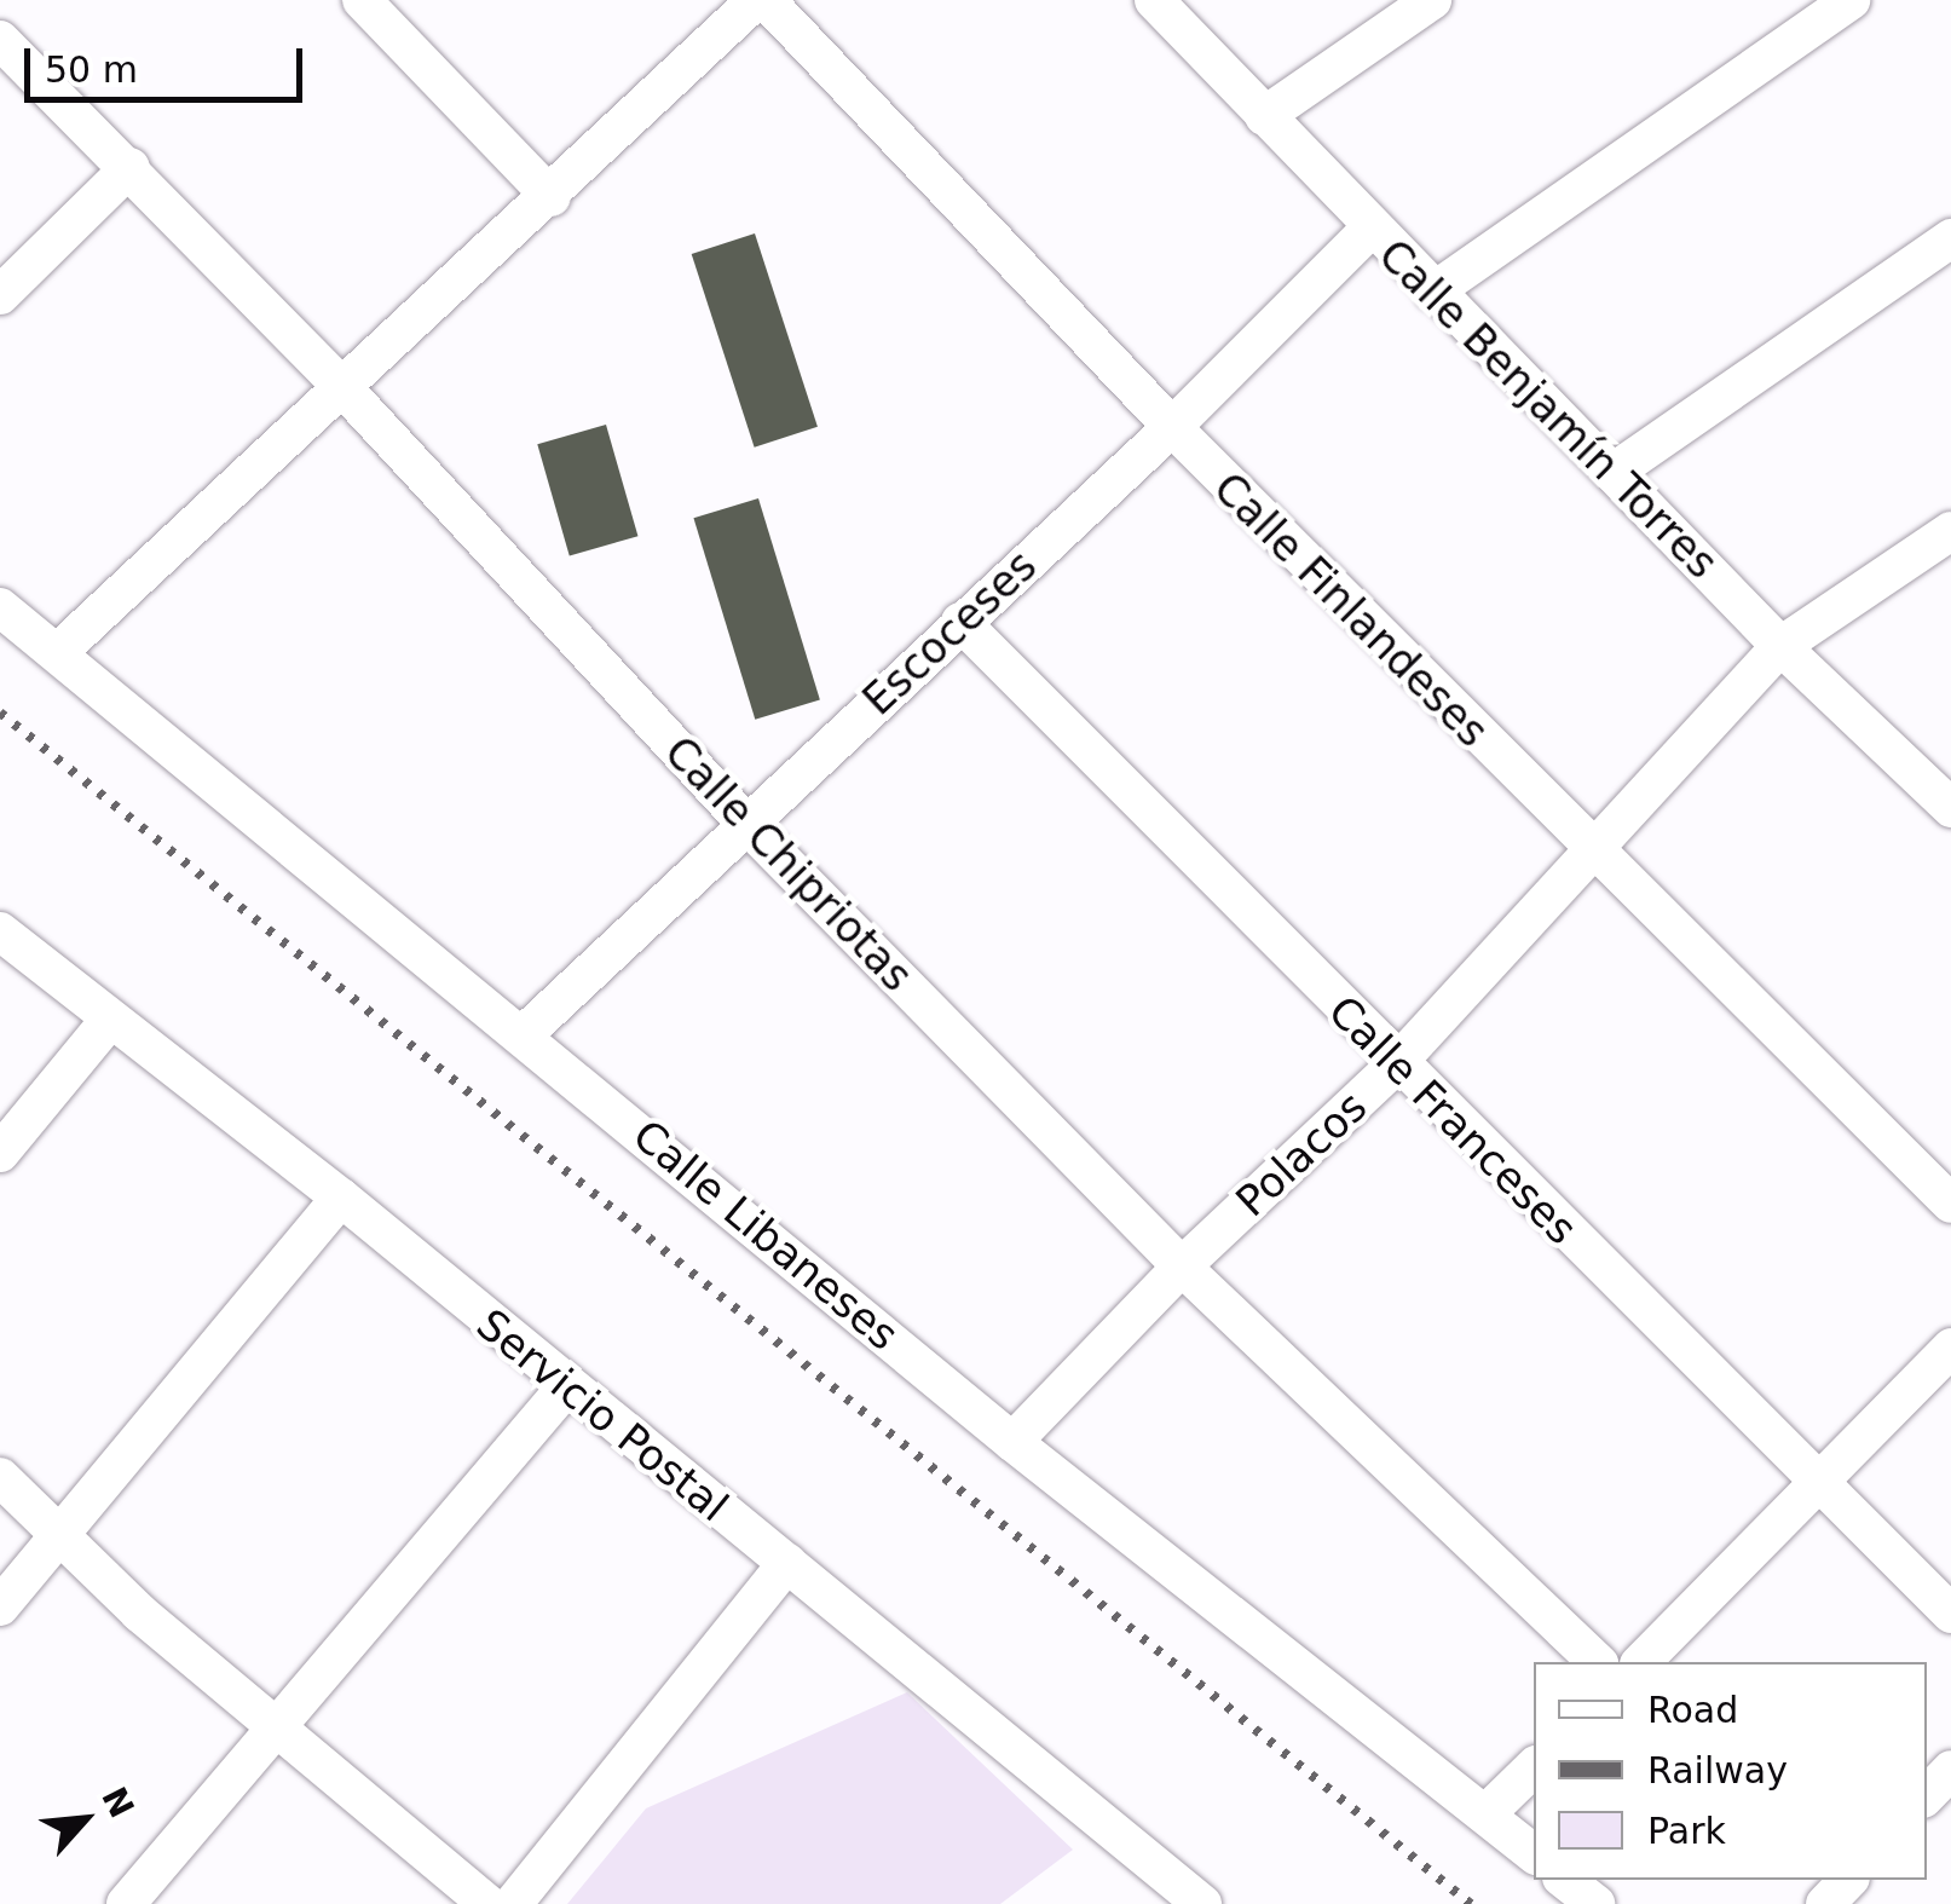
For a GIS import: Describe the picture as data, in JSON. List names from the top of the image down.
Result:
{
  "streets": {
    "street": [
      "Calle Benjamín Torres",
      "Calle Finlandeses",
      "Escoceses",
      "Calle Chipriotas",
      "Calle Franceses",
      "Polacos",
      "Calle Libaneses",
      "Servicio Postal"
    ]
  },
  "crossings": [
    ["Calle Benjamín Torres", "Escoceses"],
    ["Calle Benjamín Torres", "Polacos"],
    ["Calle Finlandeses", "Escoceses"],
    ["Calle Finlandeses", "Polacos"],
    ["Escoceses", "Calle Chipriotas"],
    ["Escoceses", "Calle Franceses"],
    ["Escoceses", "Calle Libaneses"],
    ["Calle Chipriotas", "Polacos"],
    ["Calle Franceses", "Polacos"],
    ["Polacos", "Calle Libaneses"]
  ],
  "legend": ["Road", "Railway", "Park"],
  "scale_bar": "50 m",
  "north": "top right"
}
